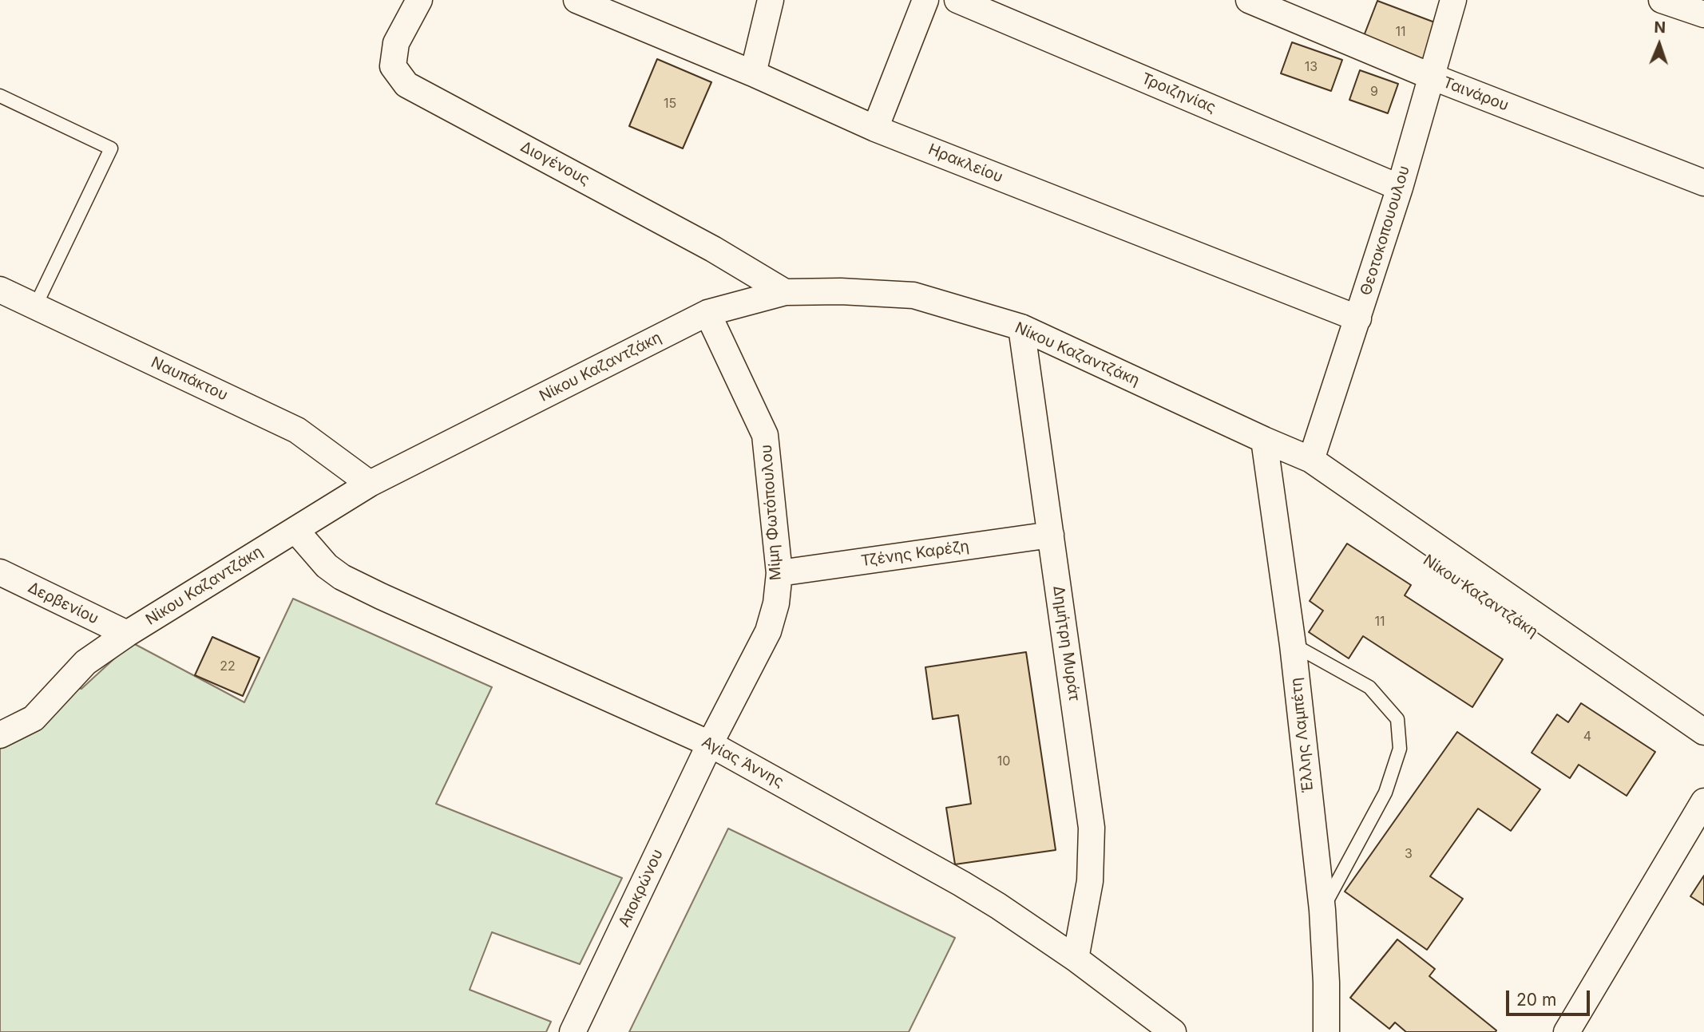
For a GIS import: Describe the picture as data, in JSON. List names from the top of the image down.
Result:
{
  "streets": {
    "street": [
      "Τροιζηνίας",
      "Ταινάρου",
      "Διογένους",
      "Ηρακλείου",
      "Θεοτοκοπουουλου",
      "Νίκου Καζαντζάκη",
      "Ναυπάκτου",
      "Μίμη Φωτόπουλου",
      "Τζένης Καρέζη",
      "Δερβενίου",
      "Δημήτρη Μυράτ",
      "Έλλης Λαμπέτη",
      "Αγίας Άννης",
      "Αποκρώνου"
    ]
  },
  "crossings": [
    ["Τροιζηνίας", "Θεοτοκοπουουλου"],
    ["Ταινάρου", "Θεοτοκοπουουλου"],
    ["Διογένους", "Νίκου Καζαντζάκη"],
    ["Ηρακλείου", "Θεοτοκοπουουλου"],
    ["Θεοτοκοπουουλου", "Νίκου Καζαντζάκη"],
    ["Νίκου Καζαντζάκη", "Ναυπάκτου"],
    ["Νίκου Καζαντζάκη", "Μίμη Φωτόπουλου"],
    ["Νίκου Καζαντζάκη", "Δερβενίου"],
    ["Νίκου Καζαντζάκη", "Δημήτρη Μυράτ"],
    ["Νίκου Καζαντζάκη", "Έλλης Λαμπέτη"],
    ["Νίκου Καζαντζάκη", "Αγίας Άννης"],
    ["Μίμη Φωτόπουλου", "Τζένης Καρέζη"],
    ["Μίμη Φωτόπουλου", "Αγίας Άννης"],
    ["Μίμη Φωτόπουλου", "Αποκρώνου"],
    ["Τζένης Καρέζη", "Δημήτρη Μυράτ"],
    ["Δημήτρη Μυράτ", "Αγίας Άννης"],
    ["Αγίας Άννης", "Αποκρώνου"]
  ],
  "house_numbers": [
    "11",
    "13",
    "9",
    "15",
    "11",
    "22",
    "4",
    "10",
    "3"
  ],
  "scale_bar": "20 m",
  "north": "top"
}
